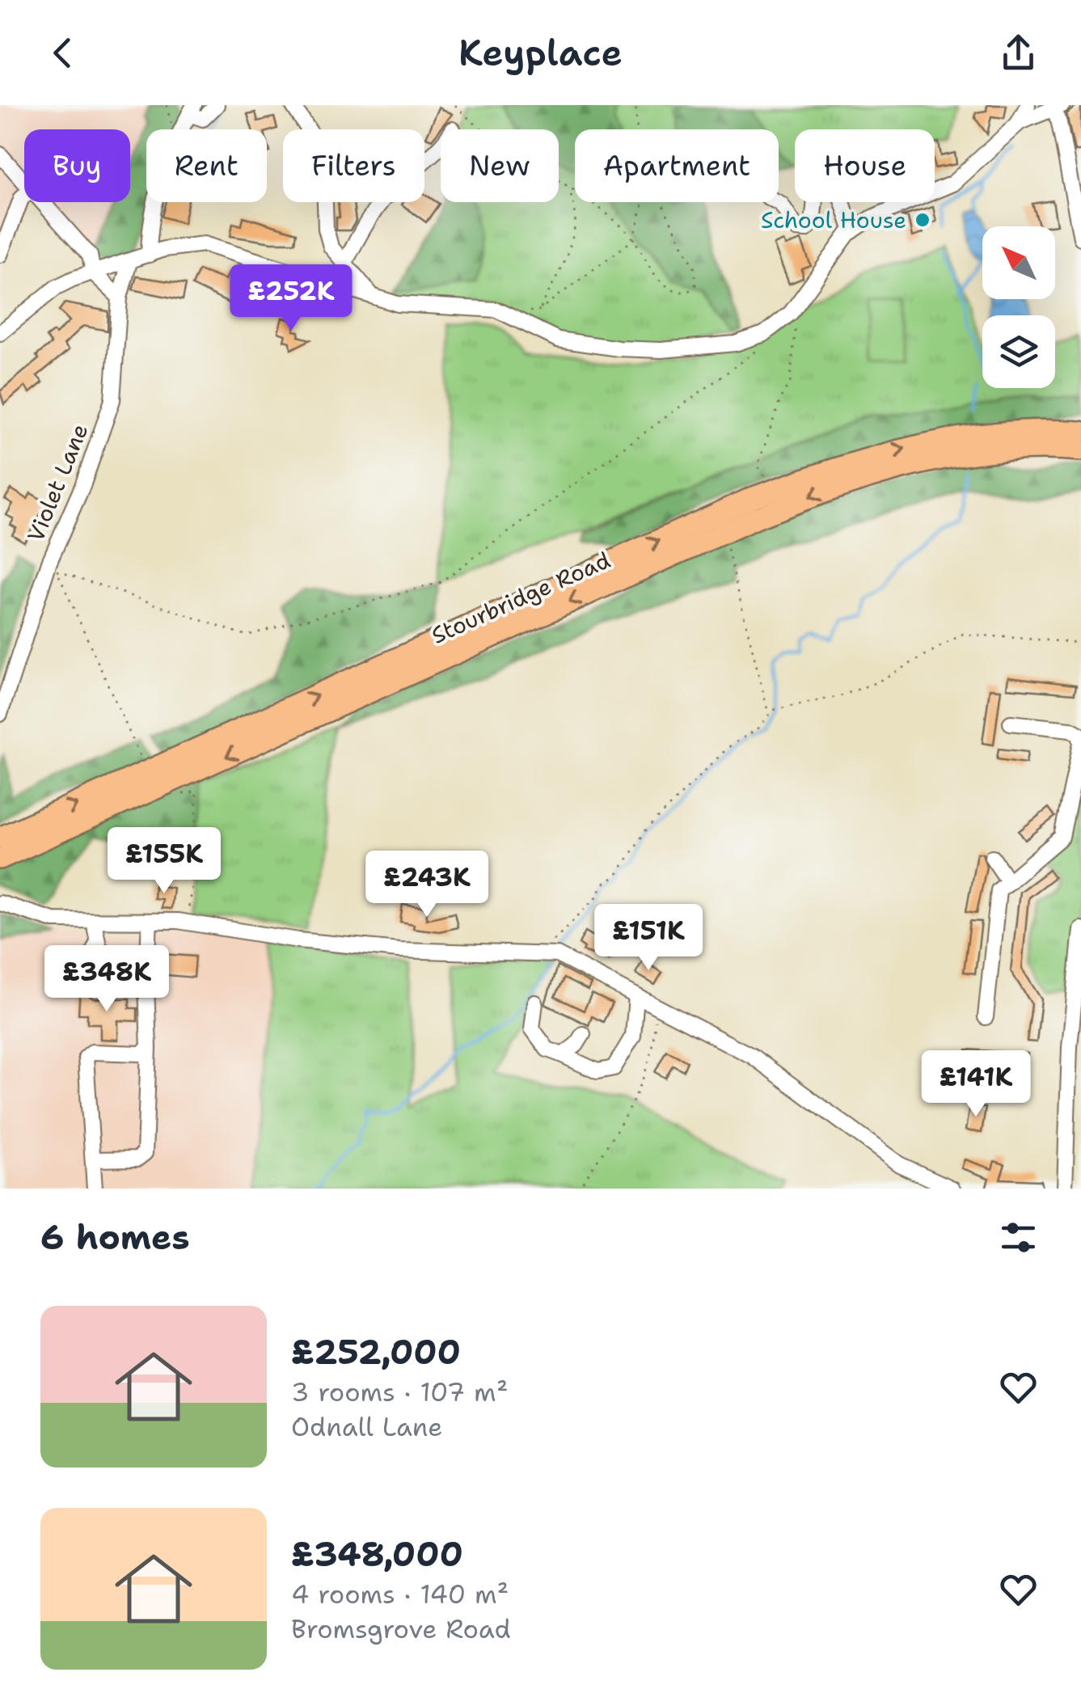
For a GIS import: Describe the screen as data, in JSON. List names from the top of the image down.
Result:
{
  "streets": {
    "highway": ["Stourbridge Road"],
    "street": ["Violet Lane"]
  },
  "places": ["School House"],
  "north": "top left",
  "page": {
    "header": "Keyplace",
    "chip": [
      "Buy",
      "Rent",
      "Filters",
      "New",
      "Apartment",
      "House"
    ],
    "price": [
      "£252K",
      "£155K",
      "£243K",
      "£151K",
      "£348K",
      "£141K"
    ],
    "heading": "6 homes",
    "list": [
      {
        "name": "£252,000",
        "note": "3 rooms · 107 m² · Odnall Lane"
      },
      {
        "name": "£348,000",
        "note": "4 rooms · 140 m² · Bromsgrove Road"
      }
    ]
  }
}
